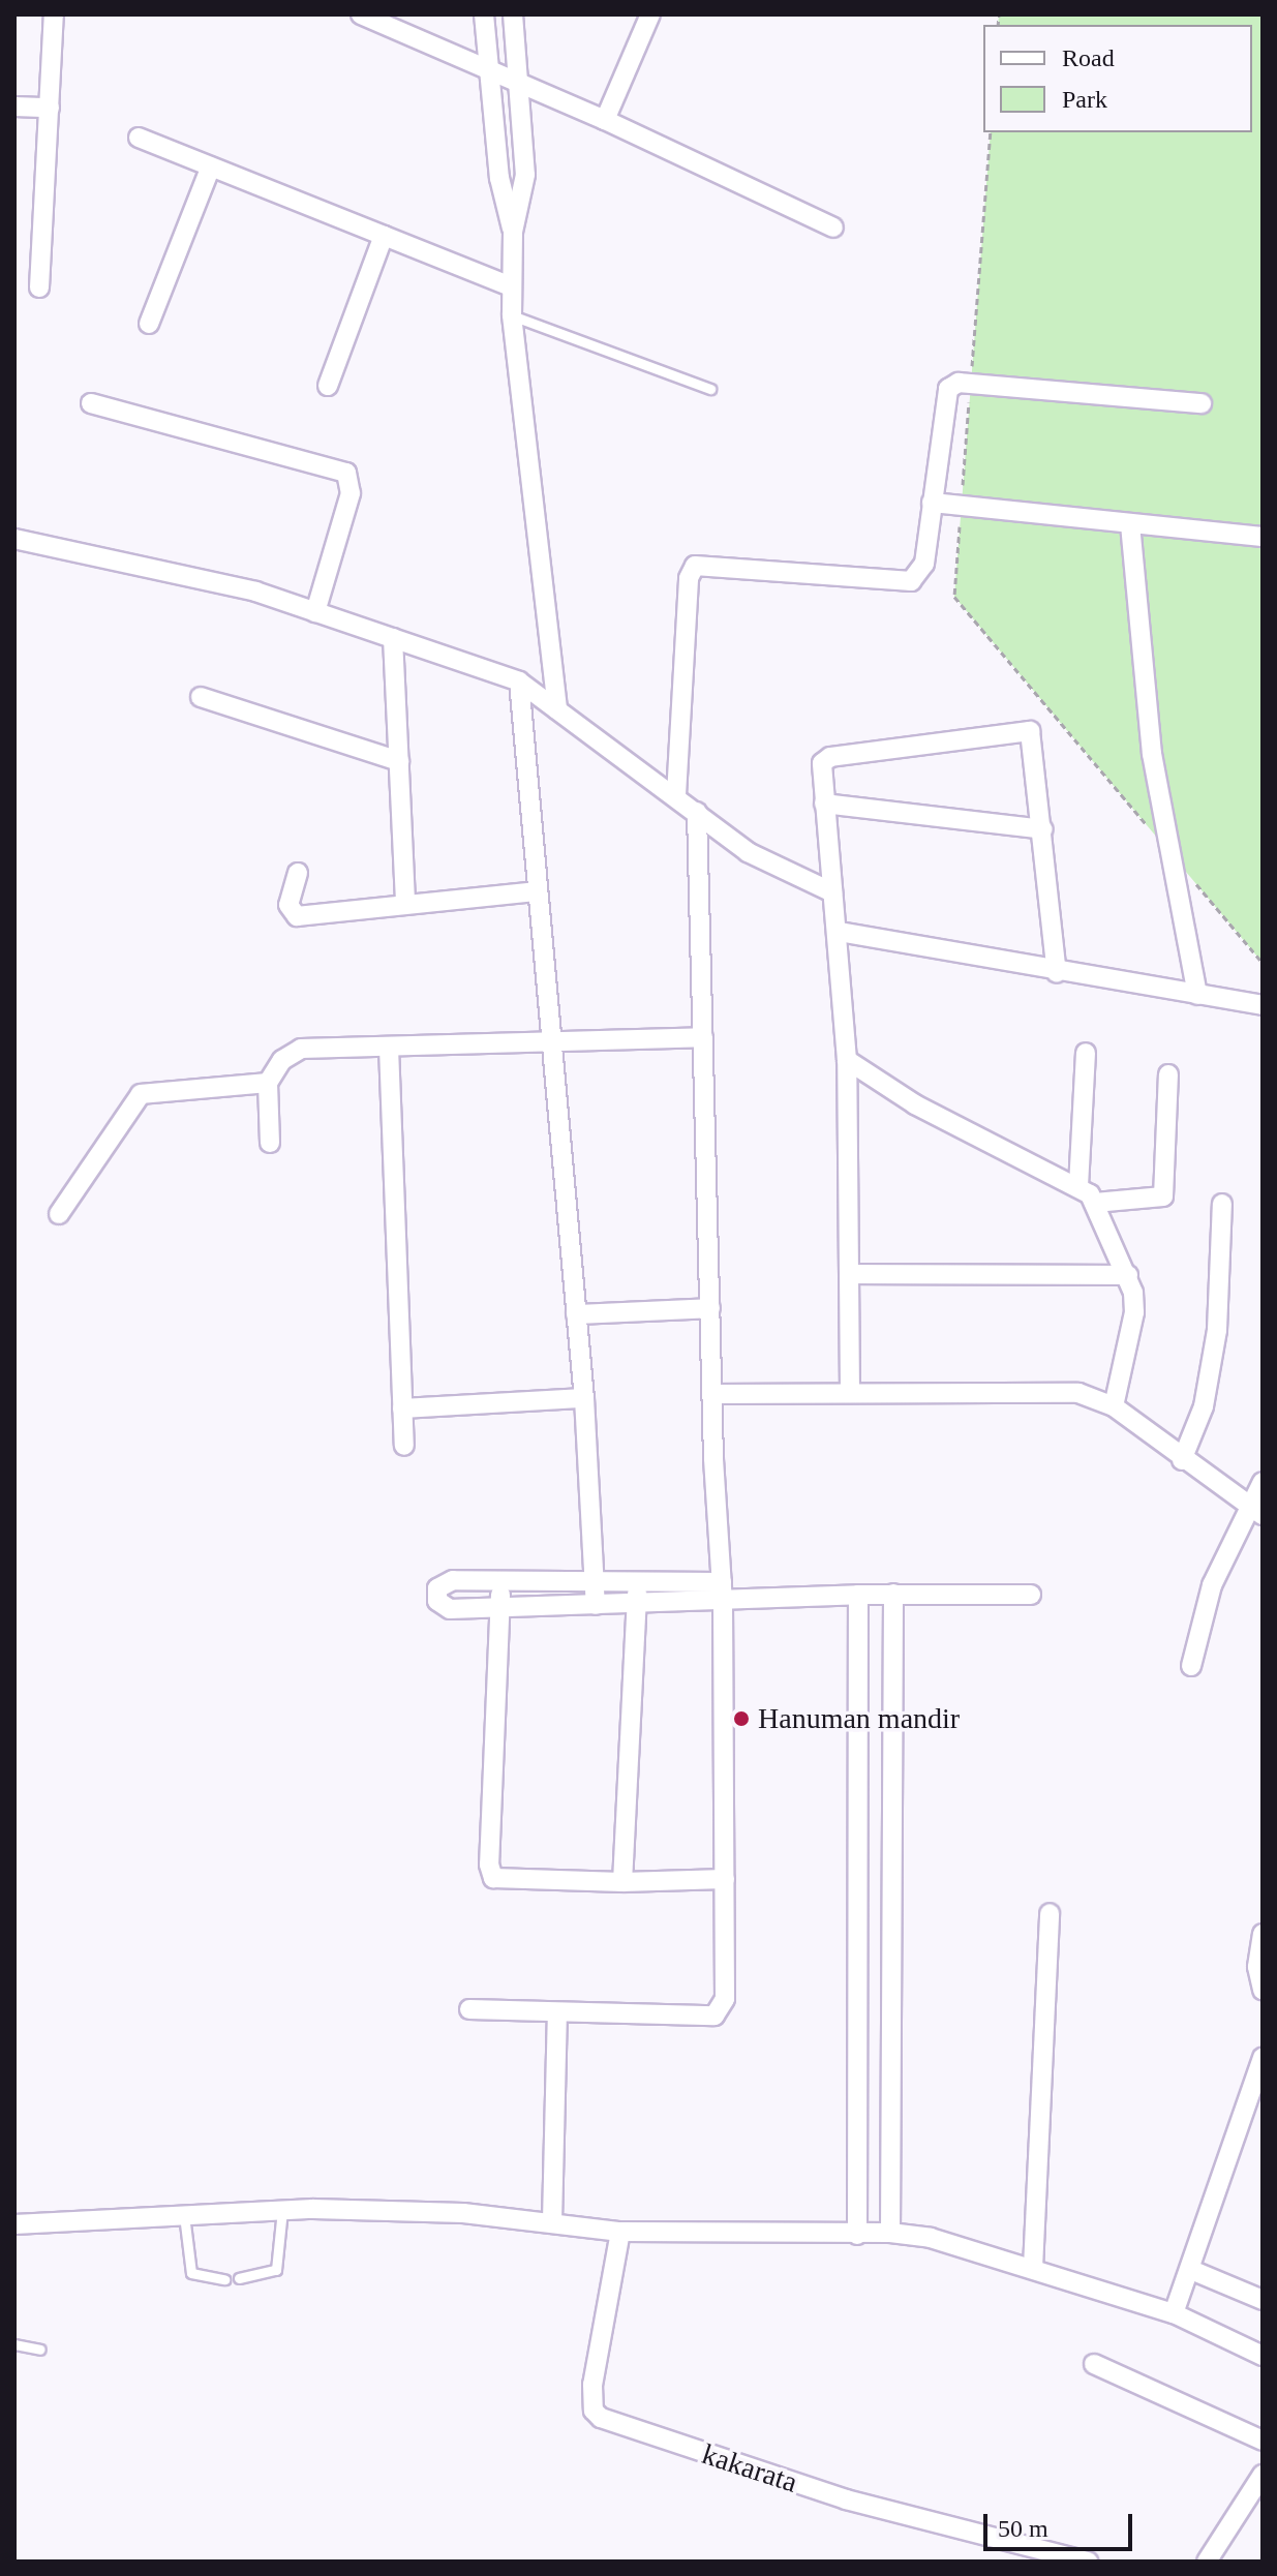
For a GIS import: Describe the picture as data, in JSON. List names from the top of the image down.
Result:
{
  "streets": {
    "street": ["kakarata"]
  },
  "places": ["Hanuman mandir"],
  "legend": ["Road", "Park"],
  "scale_bar": "50 m"
}
